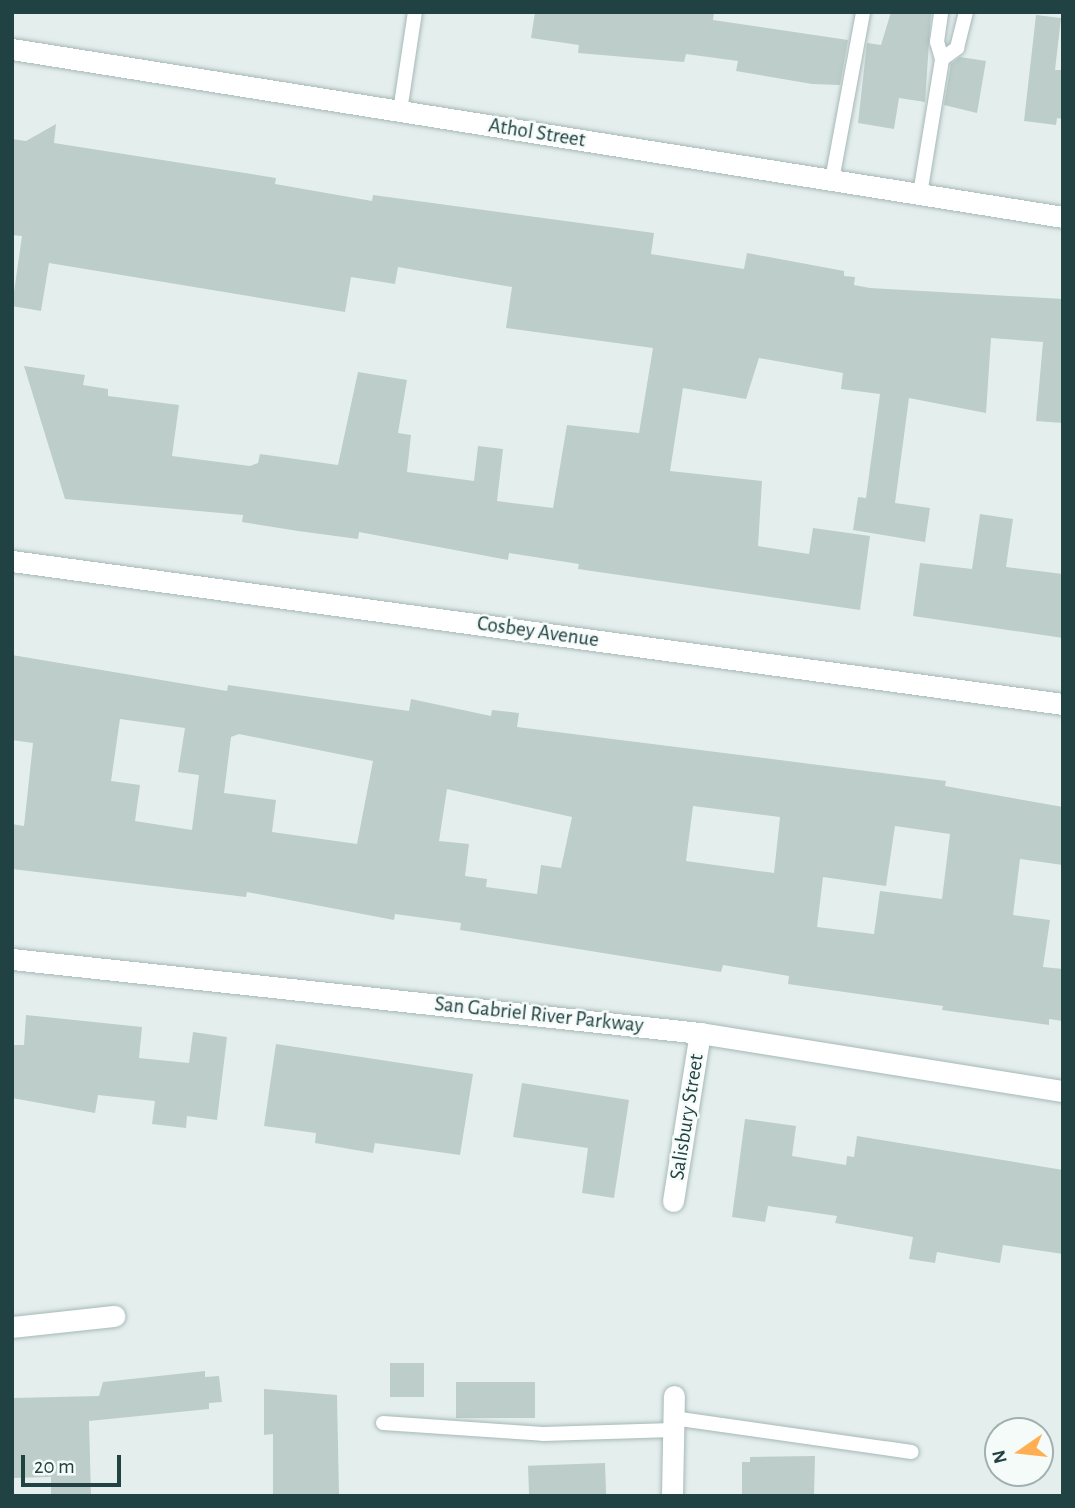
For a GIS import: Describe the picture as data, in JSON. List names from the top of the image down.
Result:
{
  "streets": {
    "street": [
      "Athol Street",
      "Cosbey Avenue",
      "San Gabriel River Parkway",
      "Salisbury Street"
    ]
  },
  "crossings": [
    ["San Gabriel River Parkway", "Salisbury Street"]
  ],
  "scale_bar": "20 m",
  "north": "left"
}
